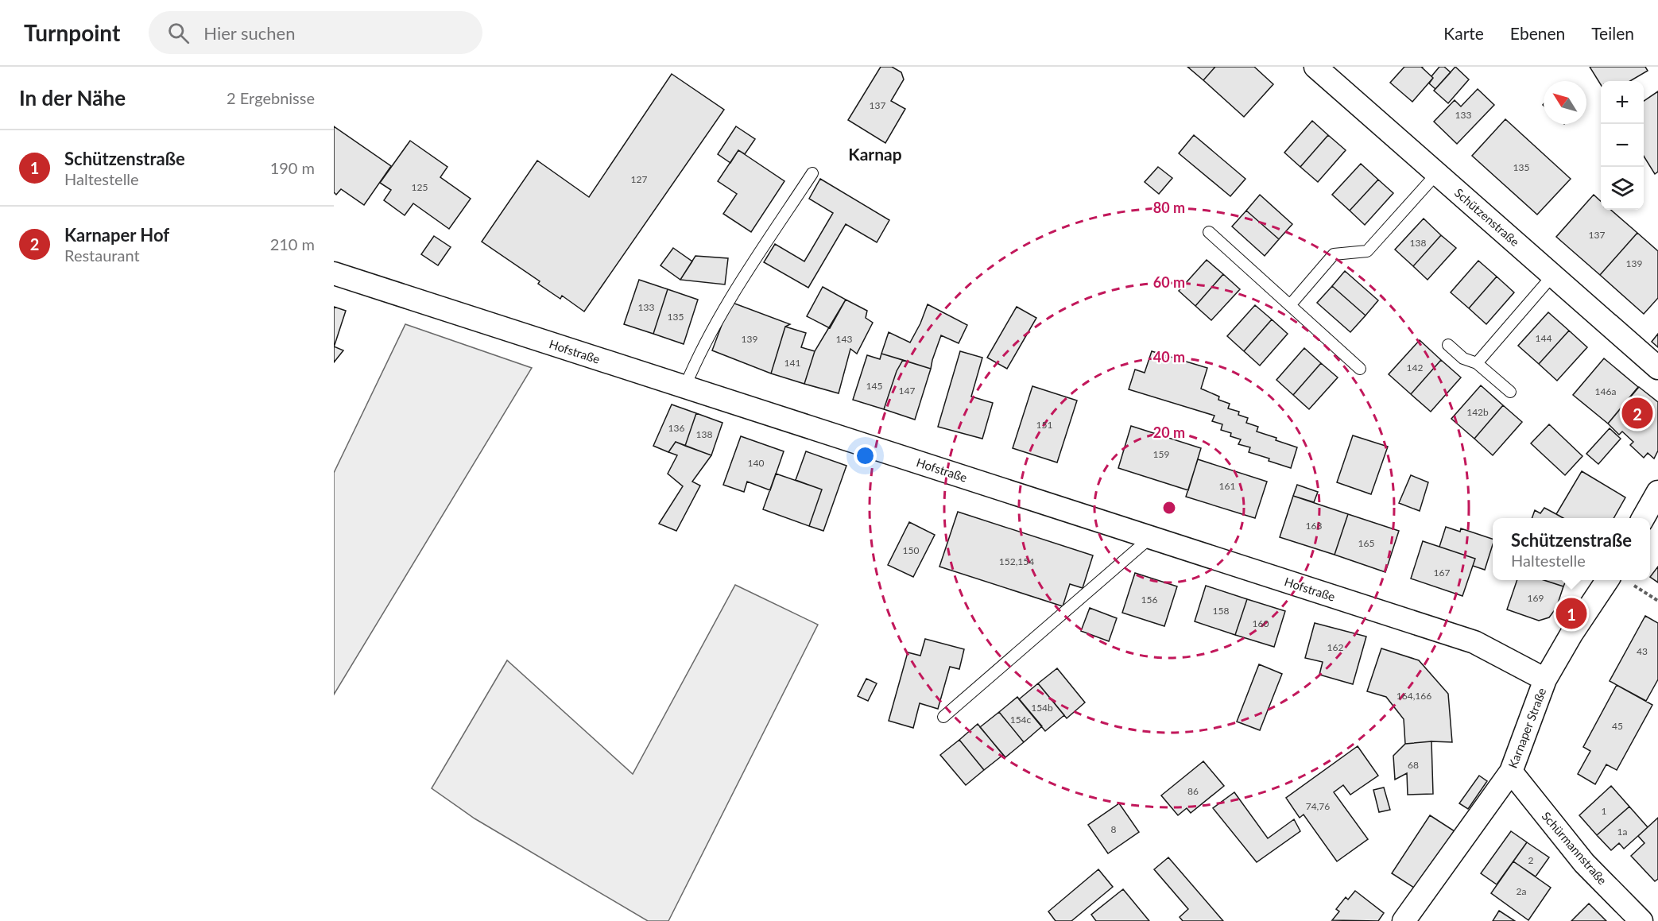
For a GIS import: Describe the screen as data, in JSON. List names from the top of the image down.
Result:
{
  "streets": {
    "street": [
      "Schützenstraße",
      "Hofstraße",
      "Karnaper Straße",
      "Schürmannstraße"
    ]
  },
  "crossings": [
    ["Hofstraße", "Karnaper Straße"],
    ["Karnaper Straße", "Schürmannstraße"]
  ],
  "districts": ["Karnap"],
  "house_numbers": [
    "137",
    "133",
    "135",
    "127",
    "125",
    "137",
    "138",
    "139",
    "133",
    "135",
    "144",
    "139",
    "143",
    "141",
    "142",
    "145",
    "147",
    "146a",
    "142b",
    "151",
    "136",
    "138",
    "159",
    "140",
    "161",
    "163",
    "165",
    "150",
    "152,154",
    "167",
    "169",
    "156",
    "158",
    "160",
    "162",
    "43",
    "164,166",
    "154b",
    "154c",
    "45",
    "68",
    "86",
    "74,76",
    "1",
    "8",
    "1a",
    "2",
    "2a"
  ],
  "north": "top left",
  "page": {
    "header": "Turnpoint",
    "search": "Hier suchen",
    "nav": ["Karte", "Ebenen", "Teilen"],
    "heading": ["In der Nähe", "2 Ergebnisse"],
    "map_buttons": ["+", "−"],
    "list": [
      {
        "mark": "1",
        "name": "Schützenstraße",
        "note": "Haltestelle",
        "value": "190 m"
      },
      {
        "mark": "2",
        "name": "Karnaper Hof",
        "note": "Restaurant",
        "value": "210 m"
      }
    ],
    "pins": ["2", "1"],
    "popup": ["Schützenstraße", "Haltestelle"]
  },
  "rings": [
    "80 m",
    "60 m",
    "40 m",
    "20 m"
  ]
}
